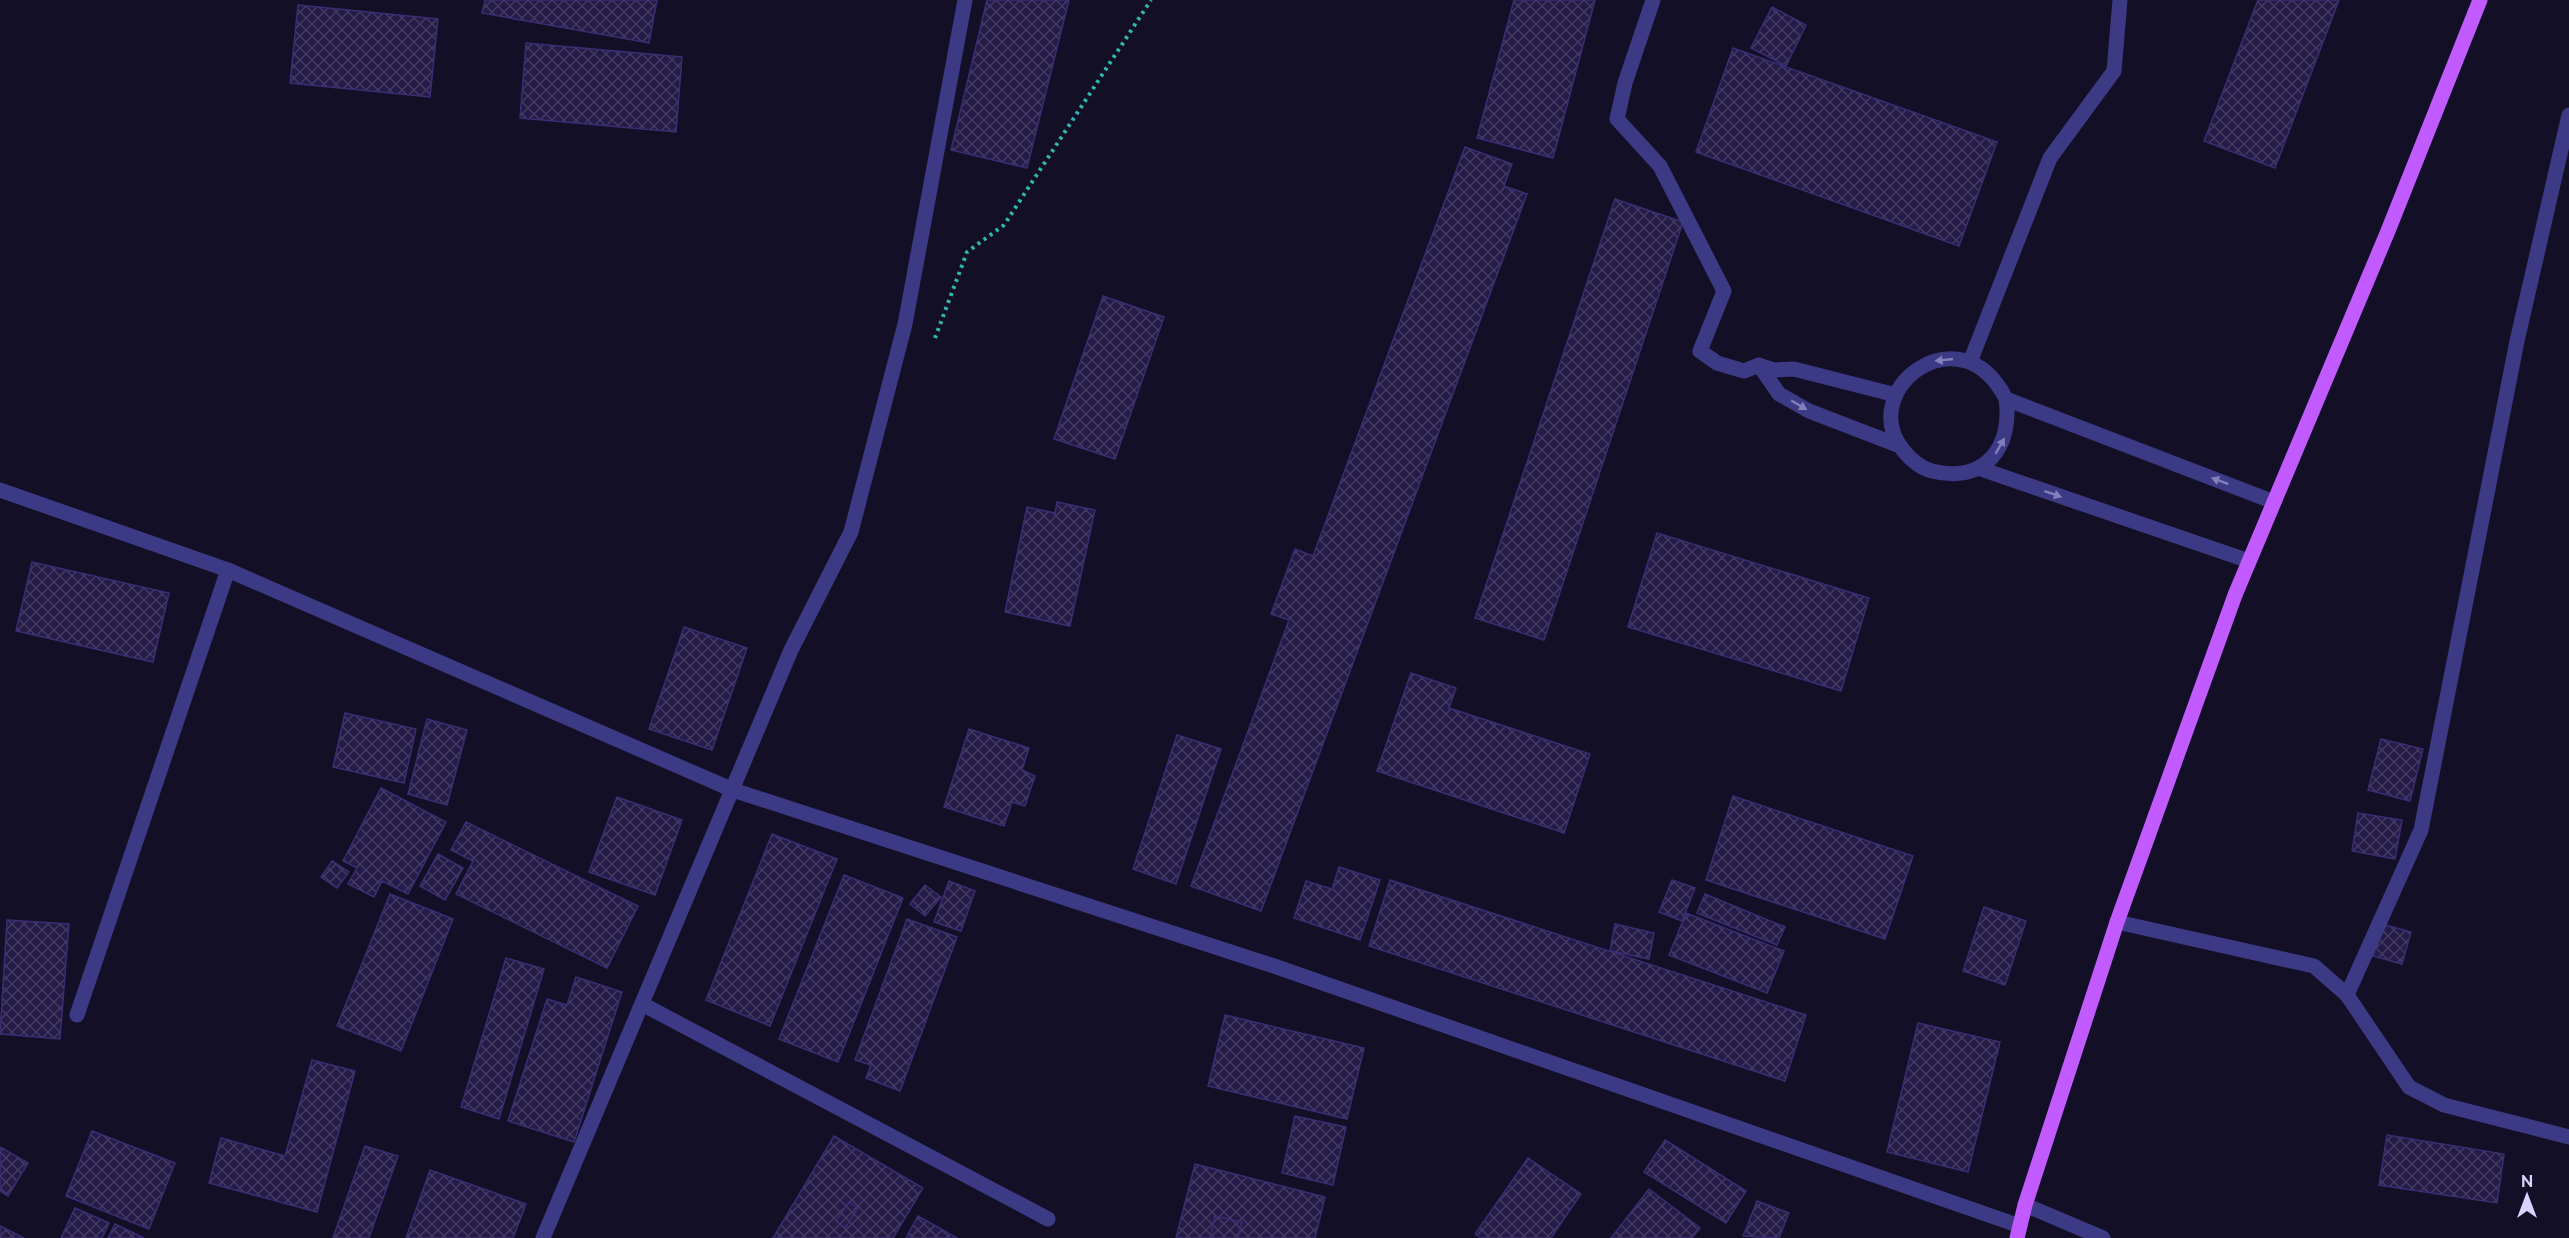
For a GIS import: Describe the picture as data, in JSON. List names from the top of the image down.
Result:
{
  "north": "top"
}
